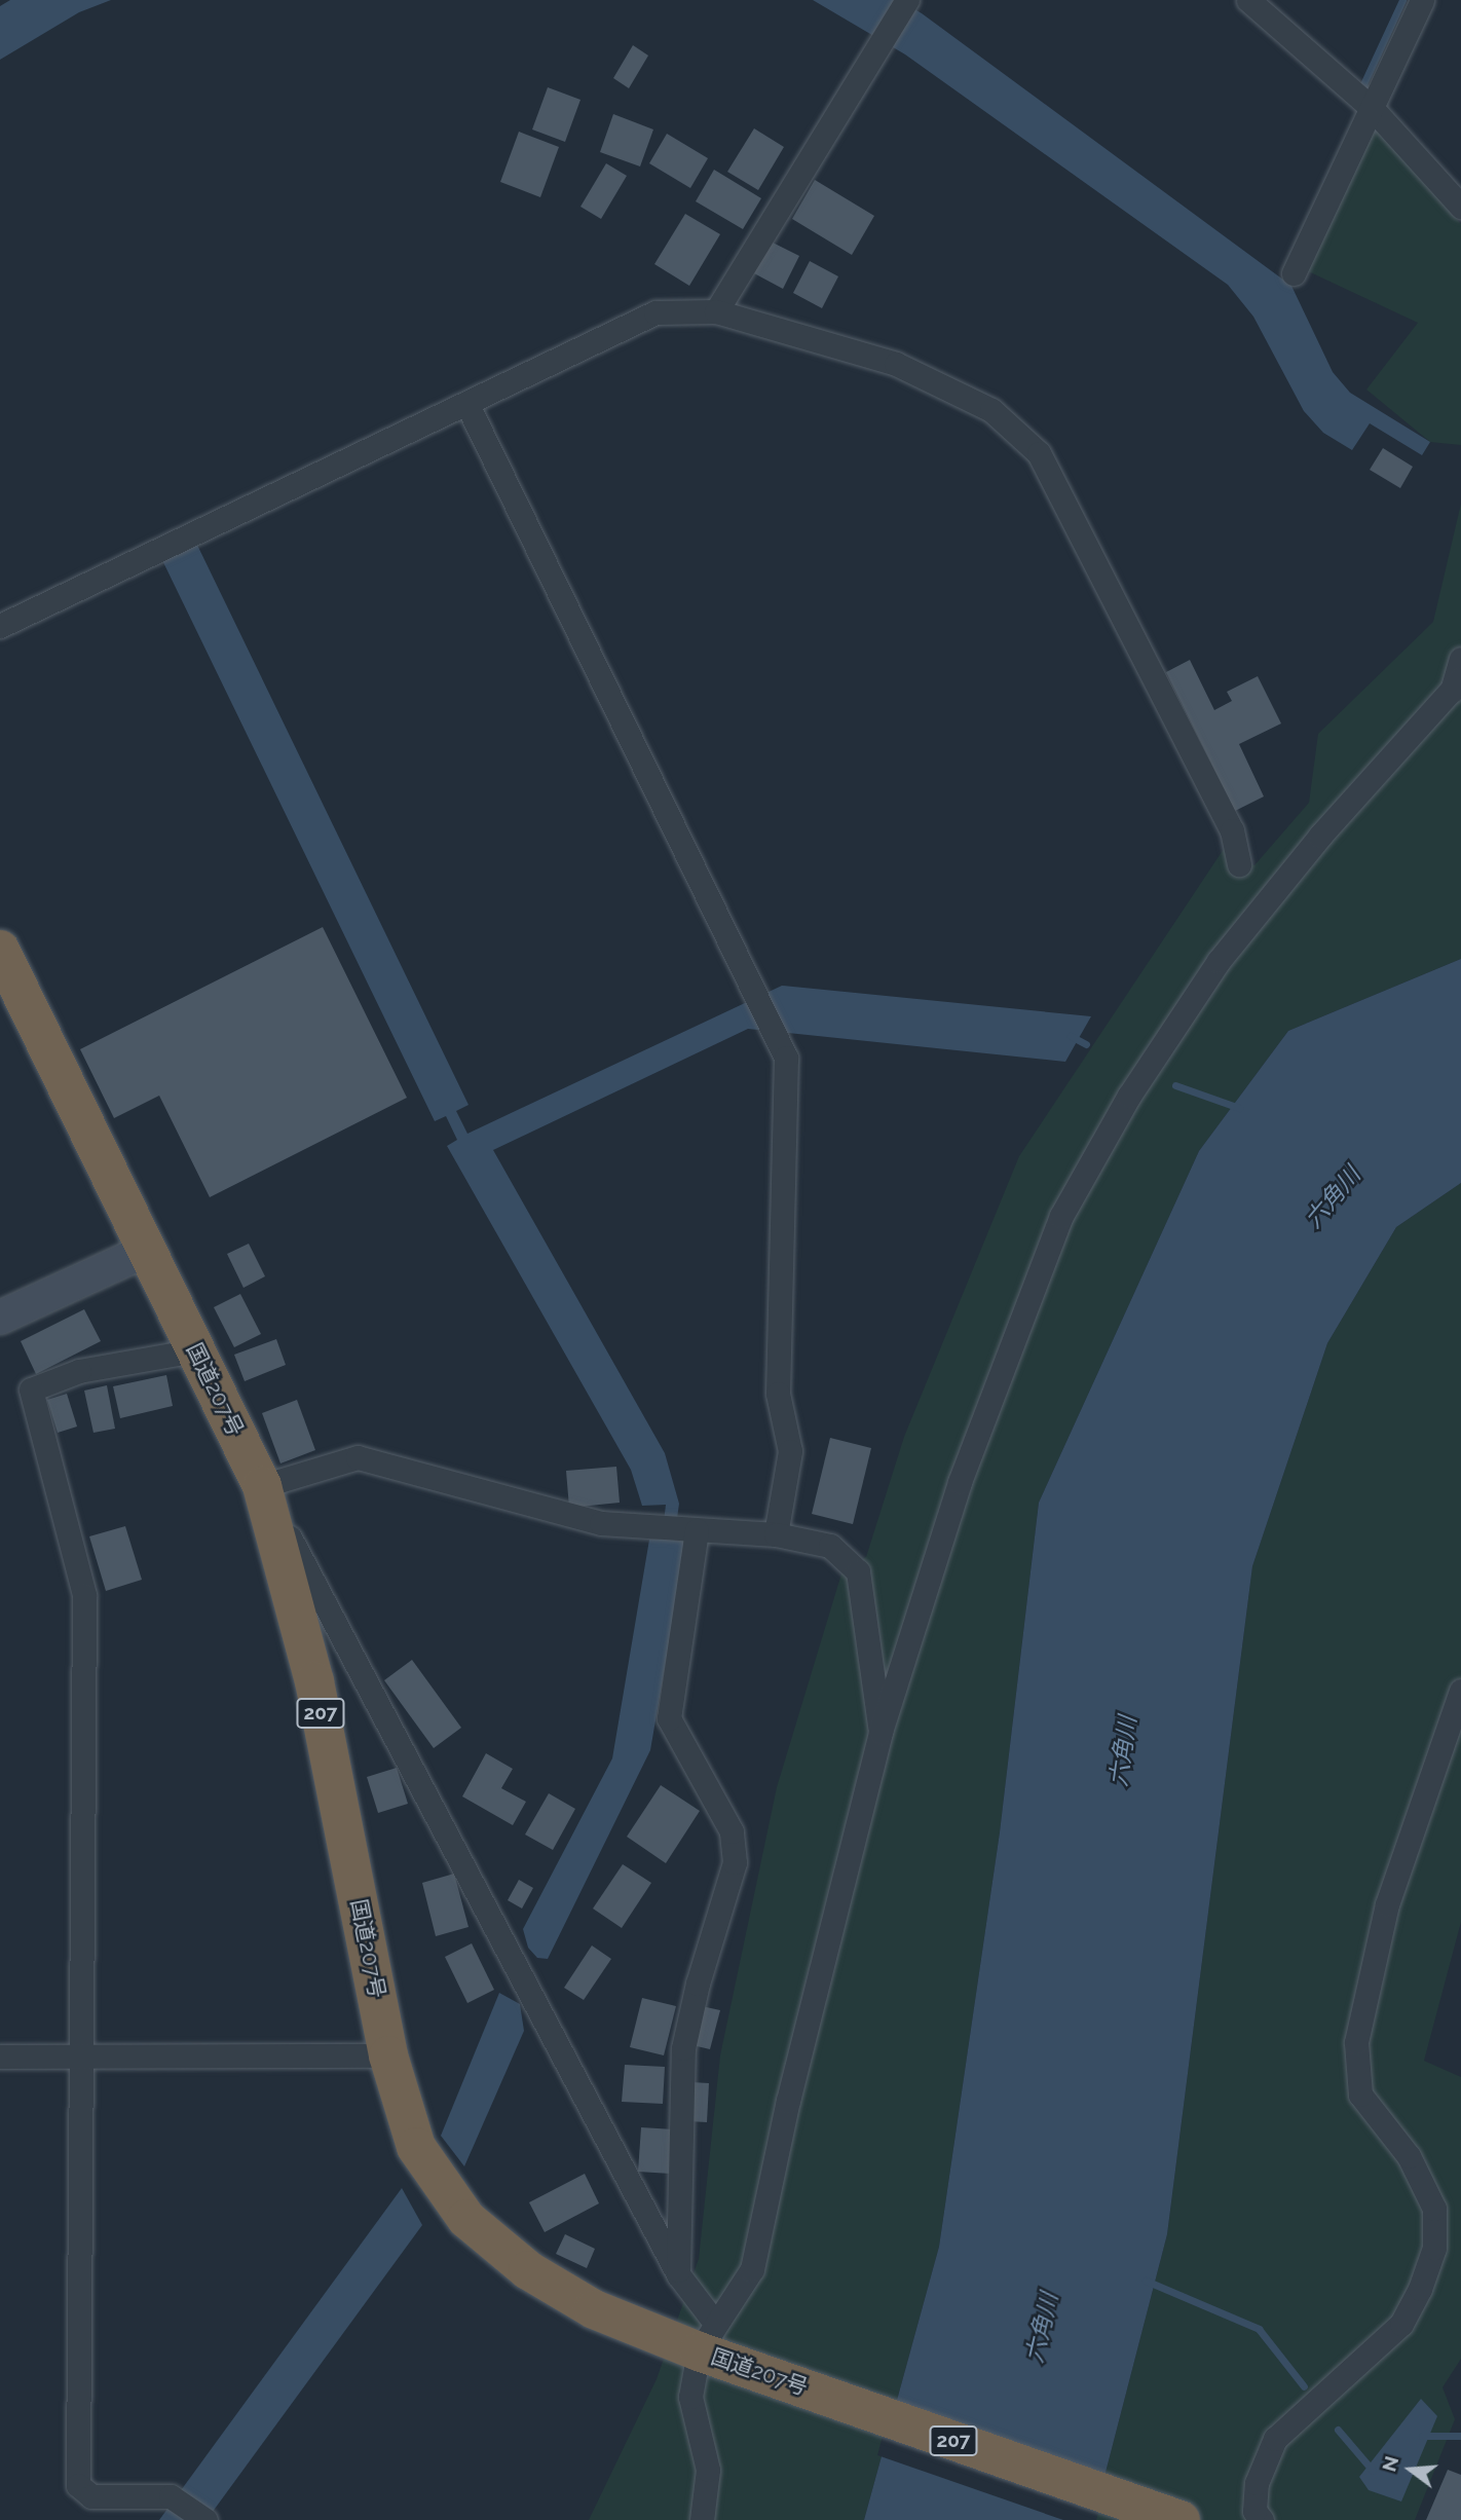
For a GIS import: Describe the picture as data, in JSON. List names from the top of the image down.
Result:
{
  "streets": {
    "highway": ["国道207号", "207"]
  },
  "water": ["六角川"],
  "north": "left"
}
